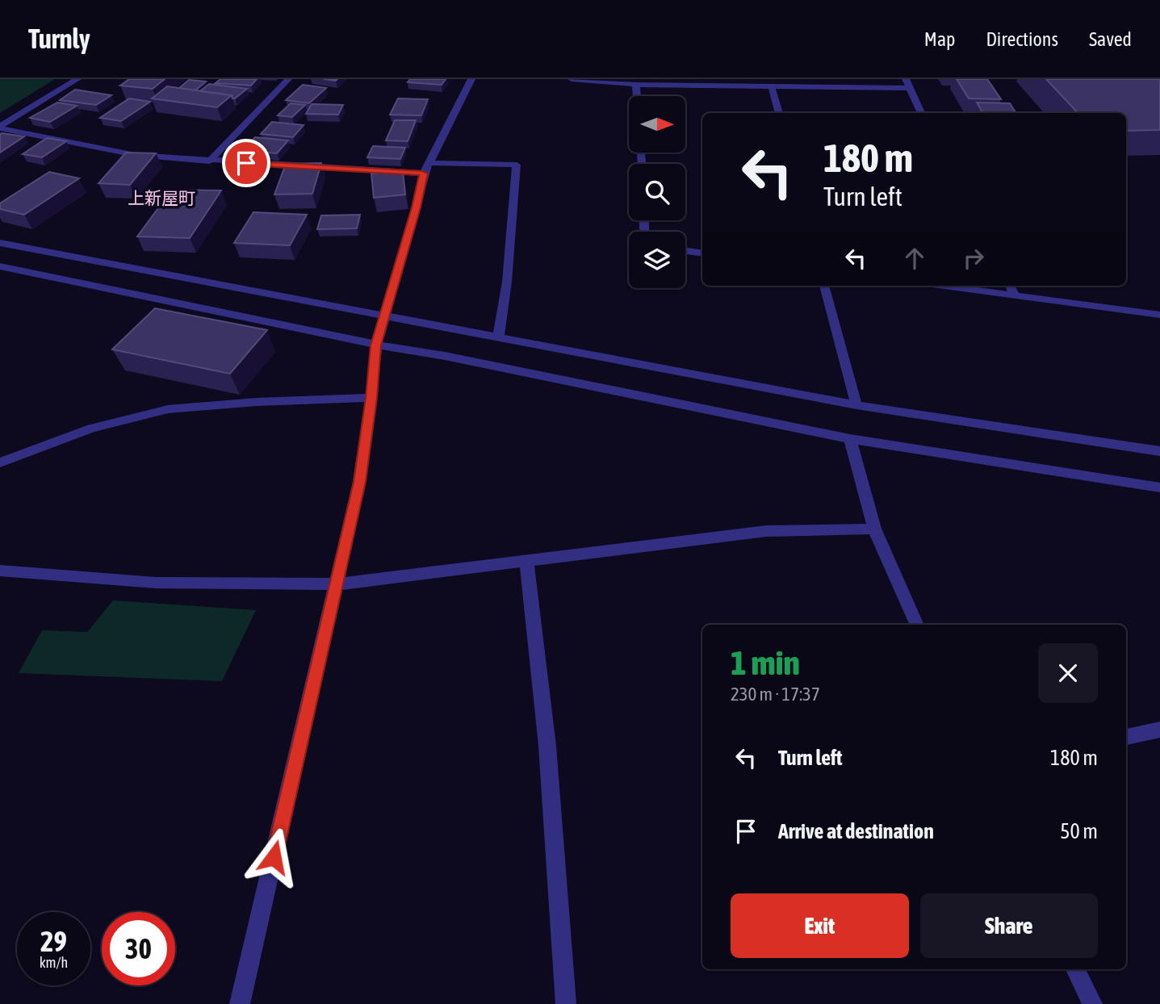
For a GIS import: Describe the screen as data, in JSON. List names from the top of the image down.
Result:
{
  "districts": ["上新屋町"],
  "north": "right",
  "page": {
    "header": "Turnly",
    "nav": ["Map", "Directions", "Saved"],
    "turn": ["180 m", "Turn left"],
    "heading": ["1 min", "230 m · 17:37"],
    "list": [
      {
        "name": "Turn left",
        "value": "180 m"
      },
      {
        "name": "Arrive at destination",
        "value": "50 m"
      }
    ],
    "buttons": ["Exit", "Share"],
    "speed": "29 km/h",
    "limit": "30"
  }
}
